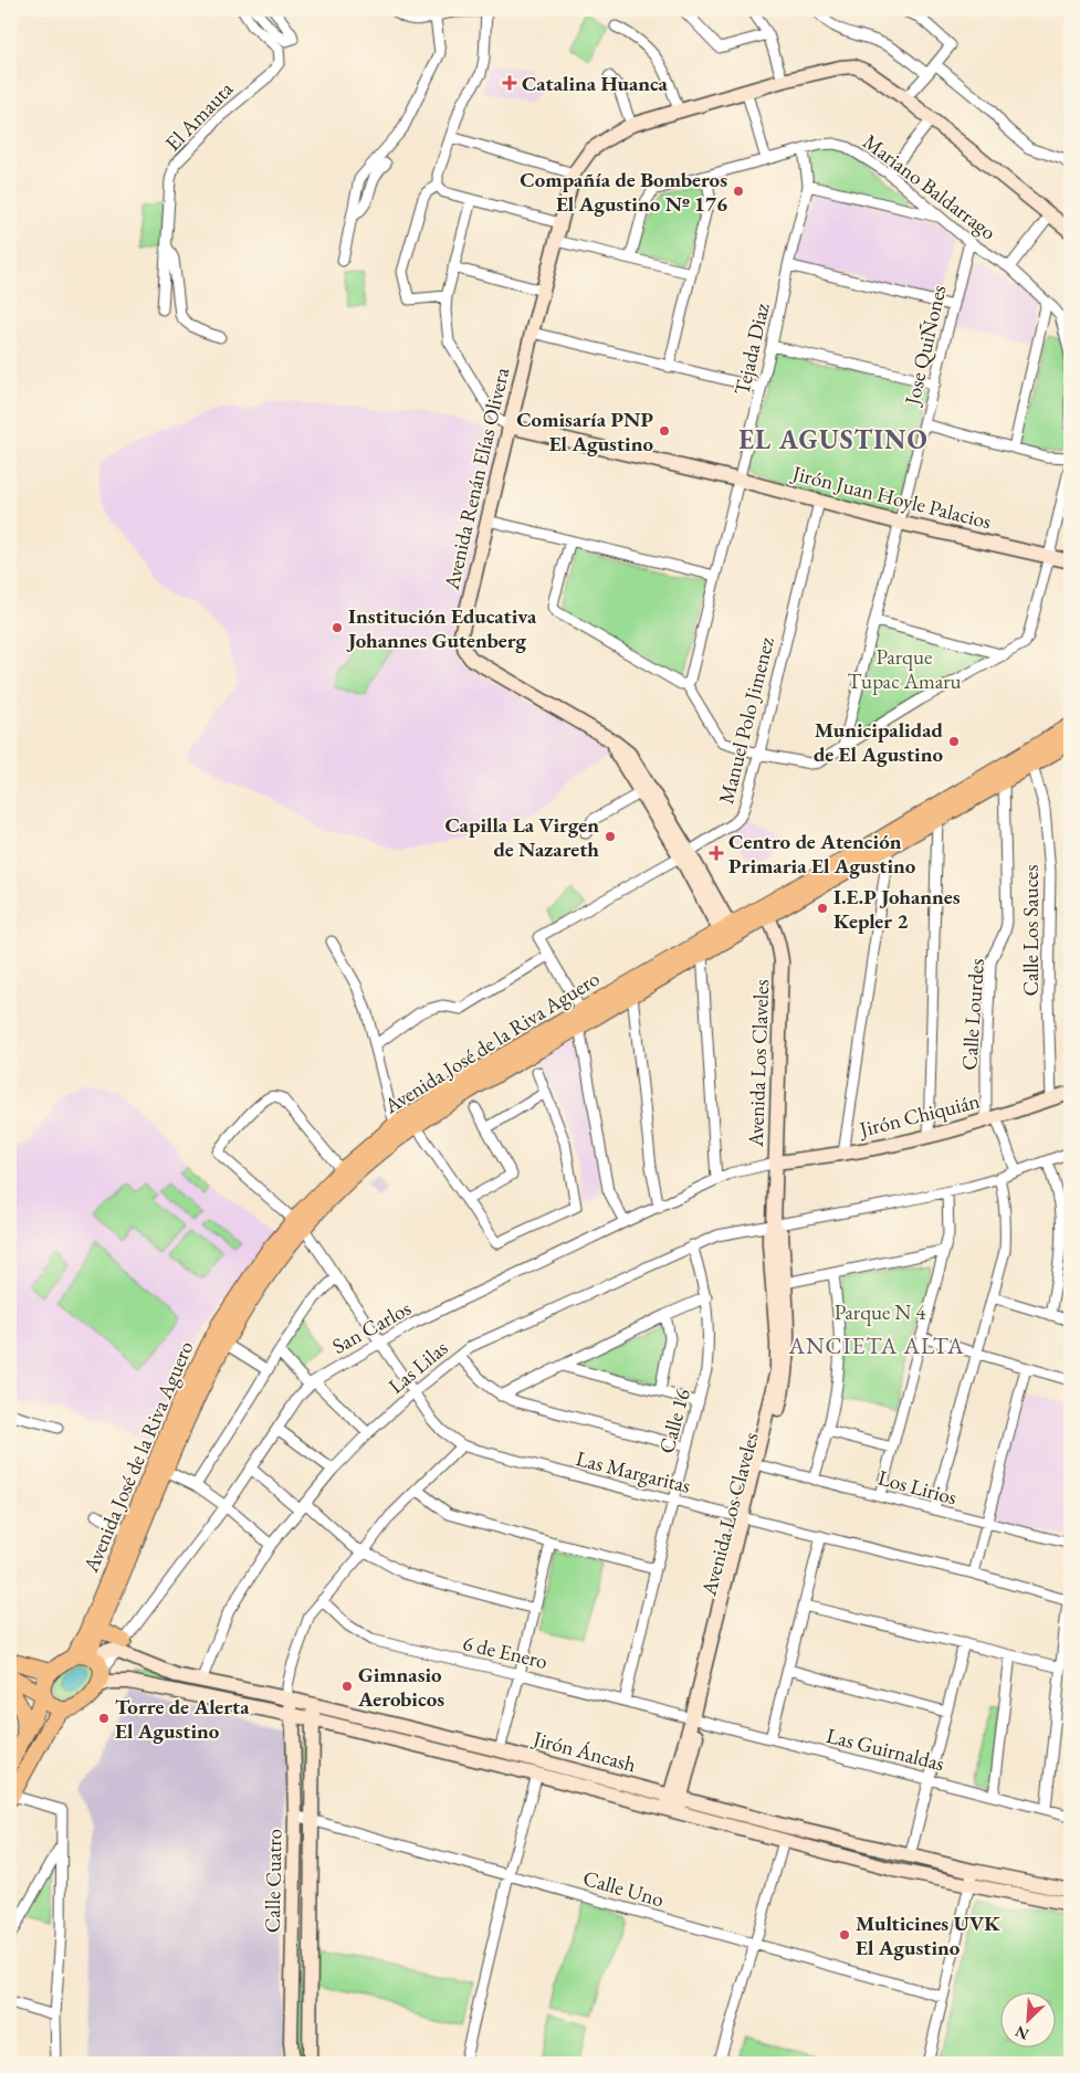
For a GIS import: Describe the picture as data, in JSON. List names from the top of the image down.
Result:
{
  "streets": {
    "main road": ["Avenida José de la Riva Aguero"],
    "street": [
      "El Amauta",
      "Mariano Baldarrago",
      "Jose QuiÑones",
      "Tejada Diaz",
      "Avenida Renán Elías Olivera",
      "Jirón Juan Hoyle Palacios",
      "Manuel Polo Jimenez",
      "Calle Los Sauces",
      "Calle Lourdes",
      "Avenida Los Claveles",
      "Jirón Chiquián",
      "San Carlos",
      "Las Lilas",
      "Calle 16",
      "Las Margaritas",
      "Los Lirios",
      "6 de Enero",
      "Las Guirnaldas",
      "Jirón Áncash",
      "Calle Cuatro",
      "Calle Uno"
    ]
  },
  "crossings": [
    ["Mariano Baldarrago", "Jose QuiÑones"],
    ["Mariano Baldarrago", "Tejada Diaz"],
    ["Jose QuiÑones", "Jirón Juan Hoyle Palacios"],
    ["Tejada Diaz", "Jirón Juan Hoyle Palacios"],
    ["Avenida Renán Elías Olivera", "Jirón Juan Hoyle Palacios"],
    ["Avenida Renán Elías Olivera", "Manuel Polo Jimenez"],
    ["Avenida Renán Elías Olivera", "Avenida José de la Riva Aguero"],
    ["Jirón Juan Hoyle Palacios", "Manuel Polo Jimenez"],
    ["Calle Los Sauces", "Avenida José de la Riva Aguero"],
    ["Calle Los Sauces", "Jirón Chiquián"],
    ["Calle Lourdes", "Avenida José de la Riva Aguero"],
    ["Calle Lourdes", "Jirón Chiquián"],
    ["Calle Lourdes", "Las Lilas"],
    ["Avenida José de la Riva Aguero", "Avenida Los Claveles"],
    ["Avenida José de la Riva Aguero", "San Carlos"],
    ["Avenida José de la Riva Aguero", "Las Margaritas"],
    ["Avenida José de la Riva Aguero", "Jirón Áncash"],
    ["Avenida Los Claveles", "Jirón Chiquián"],
    ["Avenida Los Claveles", "San Carlos"],
    ["Avenida Los Claveles", "Las Lilas"],
    ["Avenida Los Claveles", "Las Margaritas"],
    ["Avenida Los Claveles", "Los Lirios"],
    ["Avenida Los Claveles", "6 de Enero"],
    ["Avenida Los Claveles", "Las Guirnaldas"],
    ["Avenida Los Claveles", "Jirón Áncash"],
    ["Jirón Chiquián", "San Carlos"],
    ["San Carlos", "Las Margaritas"],
    ["San Carlos", "Jirón Áncash"],
    ["Las Lilas", "Calle 16"],
    ["Las Lilas", "Las Margaritas"],
    ["Las Lilas", "Jirón Áncash"],
    ["Calle 16", "Las Margaritas"],
    ["Calle 16", "6 de Enero"],
    ["6 de Enero", "Las Guirnaldas"],
    ["Jirón Áncash", "Calle Cuatro"],
    ["Calle Cuatro", "Calle Uno"]
  ],
  "districts": ["EL AGUSTINO", "ANCIETA ALTA"],
  "parks": ["Parque Tupac Amaru", "Parque N 4"],
  "places": {
    "health": ["Catalina Huanca", "Centro de Atención Primaria El Agustino"],
    "other": [
      "Compañía de Bomberos El Agustino Nº 176",
      "Comisaría PNP El Agustino",
      "Institución Educativa Johannes Gutenberg",
      "Municipalidad de El Agustino",
      "Capilla La Virgen de Nazareth",
      "I.E.P Johannes Kepler 2",
      "Gimnasio Aerobicos",
      "Torre de Alerta El Agustino",
      "Multicines UVK El Agustino"
    ]
  },
  "north": "bottom left"
}
